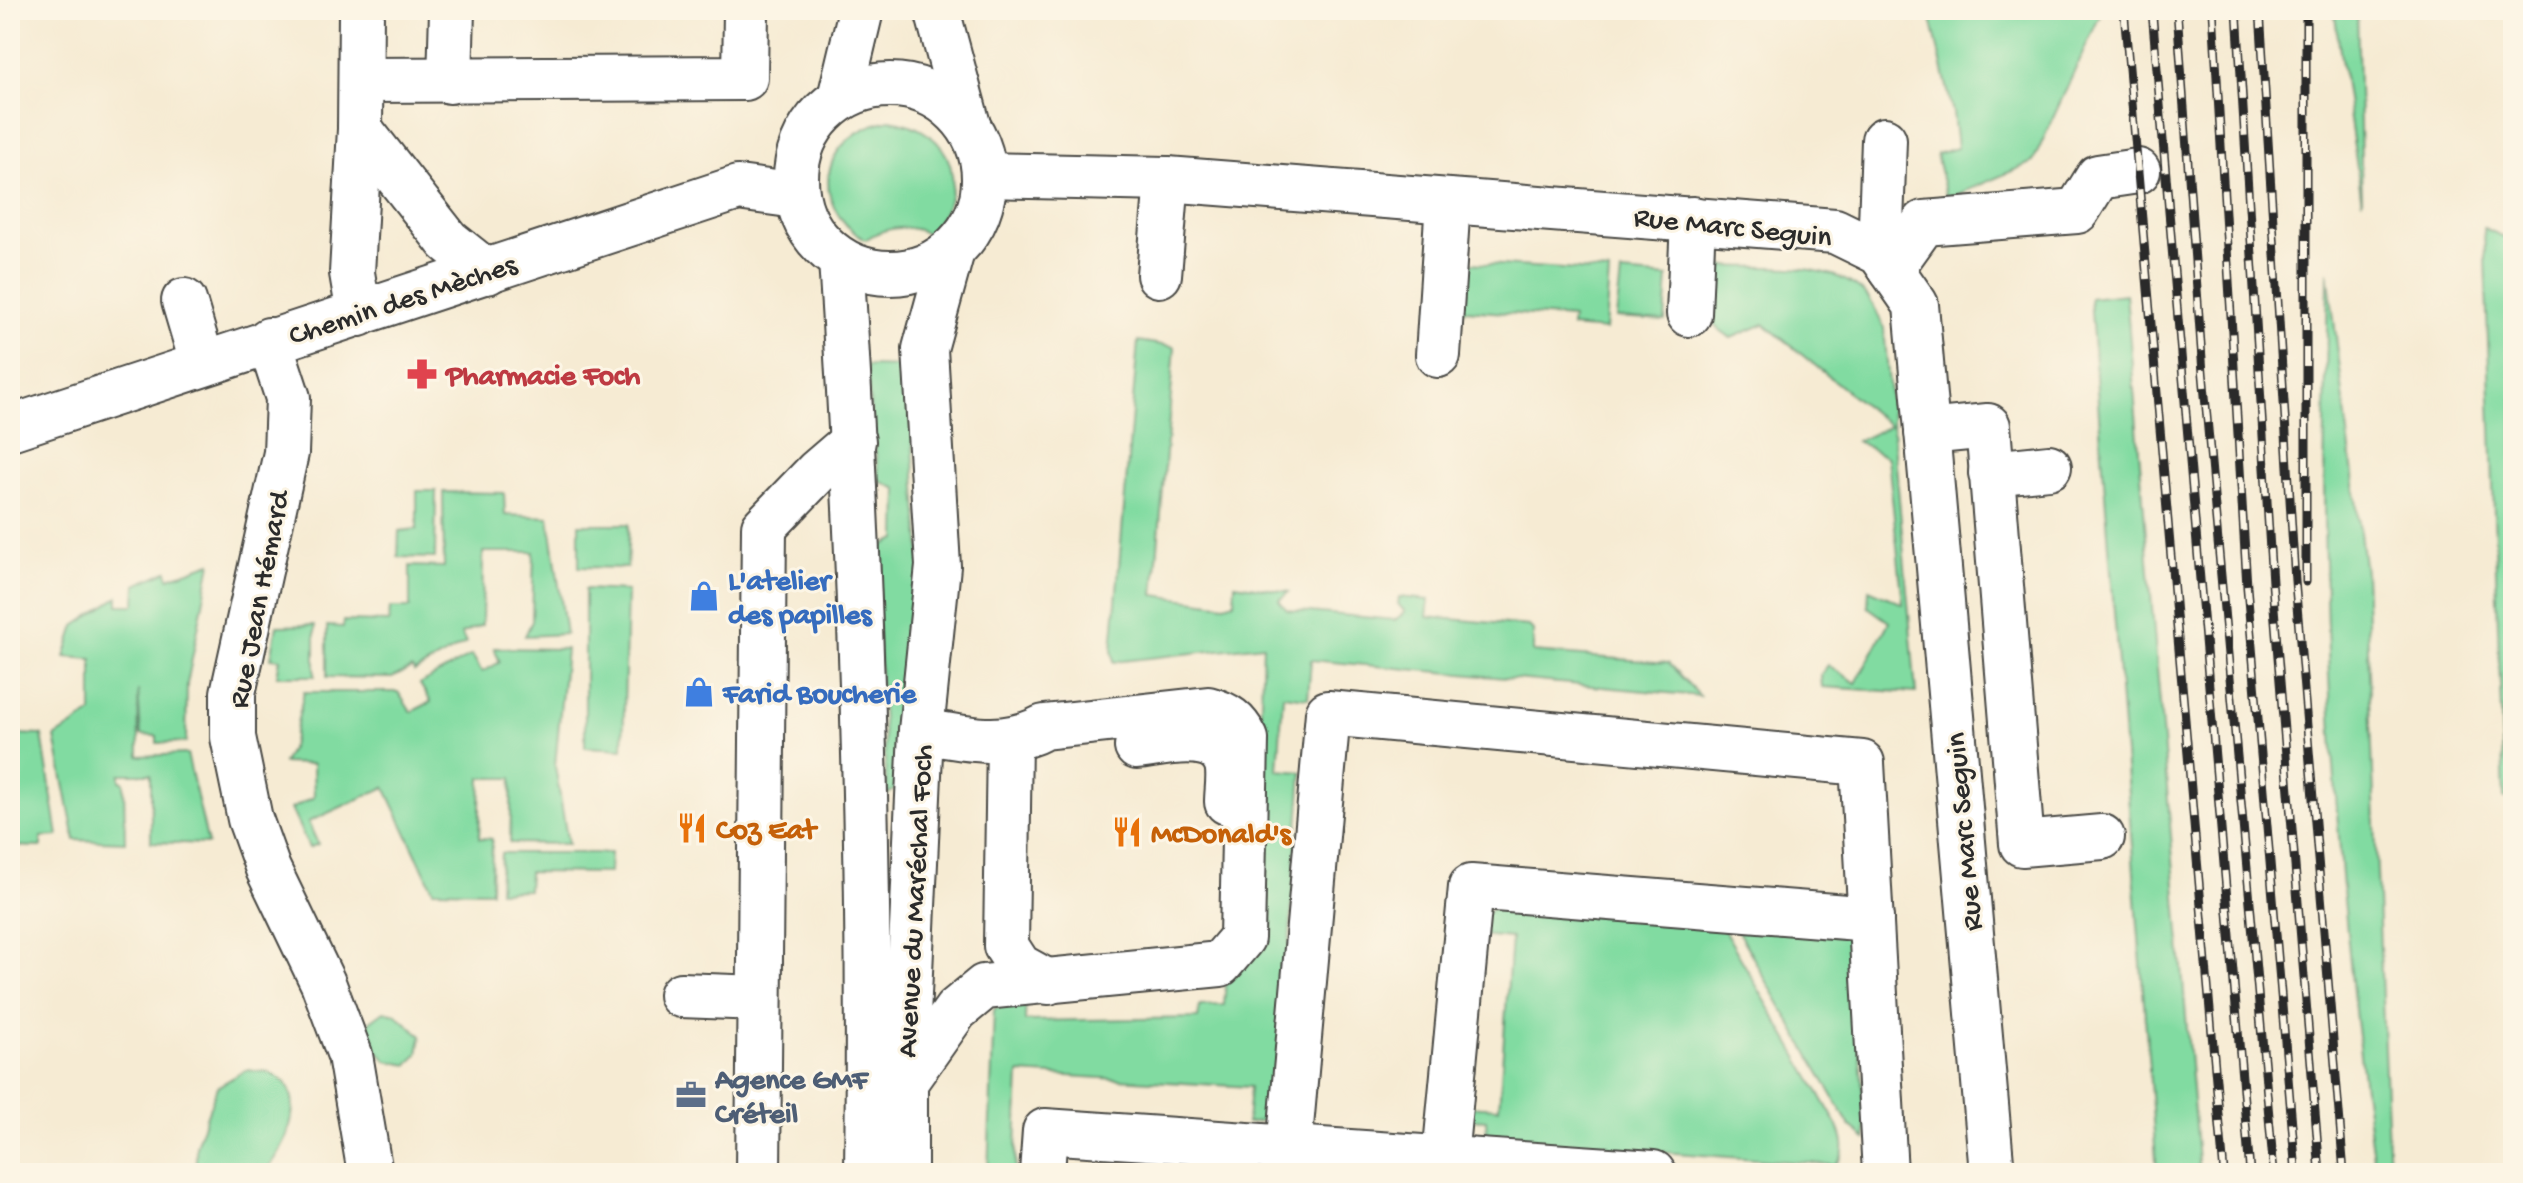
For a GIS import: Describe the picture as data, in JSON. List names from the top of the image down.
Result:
{
  "streets": {
    "street": [
      "Rue Marc Seguin",
      "Chemin des Mèches",
      "Rue Jean Hémard",
      "Avenue du Maréchal Foch"
    ]
  },
  "crossings": [
    ["Rue Marc Seguin", "Chemin des Mèches"],
    ["Rue Marc Seguin", "Avenue du Maréchal Foch"],
    ["Chemin des Mèches", "Rue Jean Hémard"],
    ["Chemin des Mèches", "Avenue du Maréchal Foch"]
  ],
  "places": {
    "pharmacy": ["Pharmacie Foch"],
    "shop": ["L'atelier des papilles", "Farid Boucherie"],
    "restaurant": ["Coz Eat", "McDonald's"],
    "office": ["Agence GMF Créteil"]
  }
}
